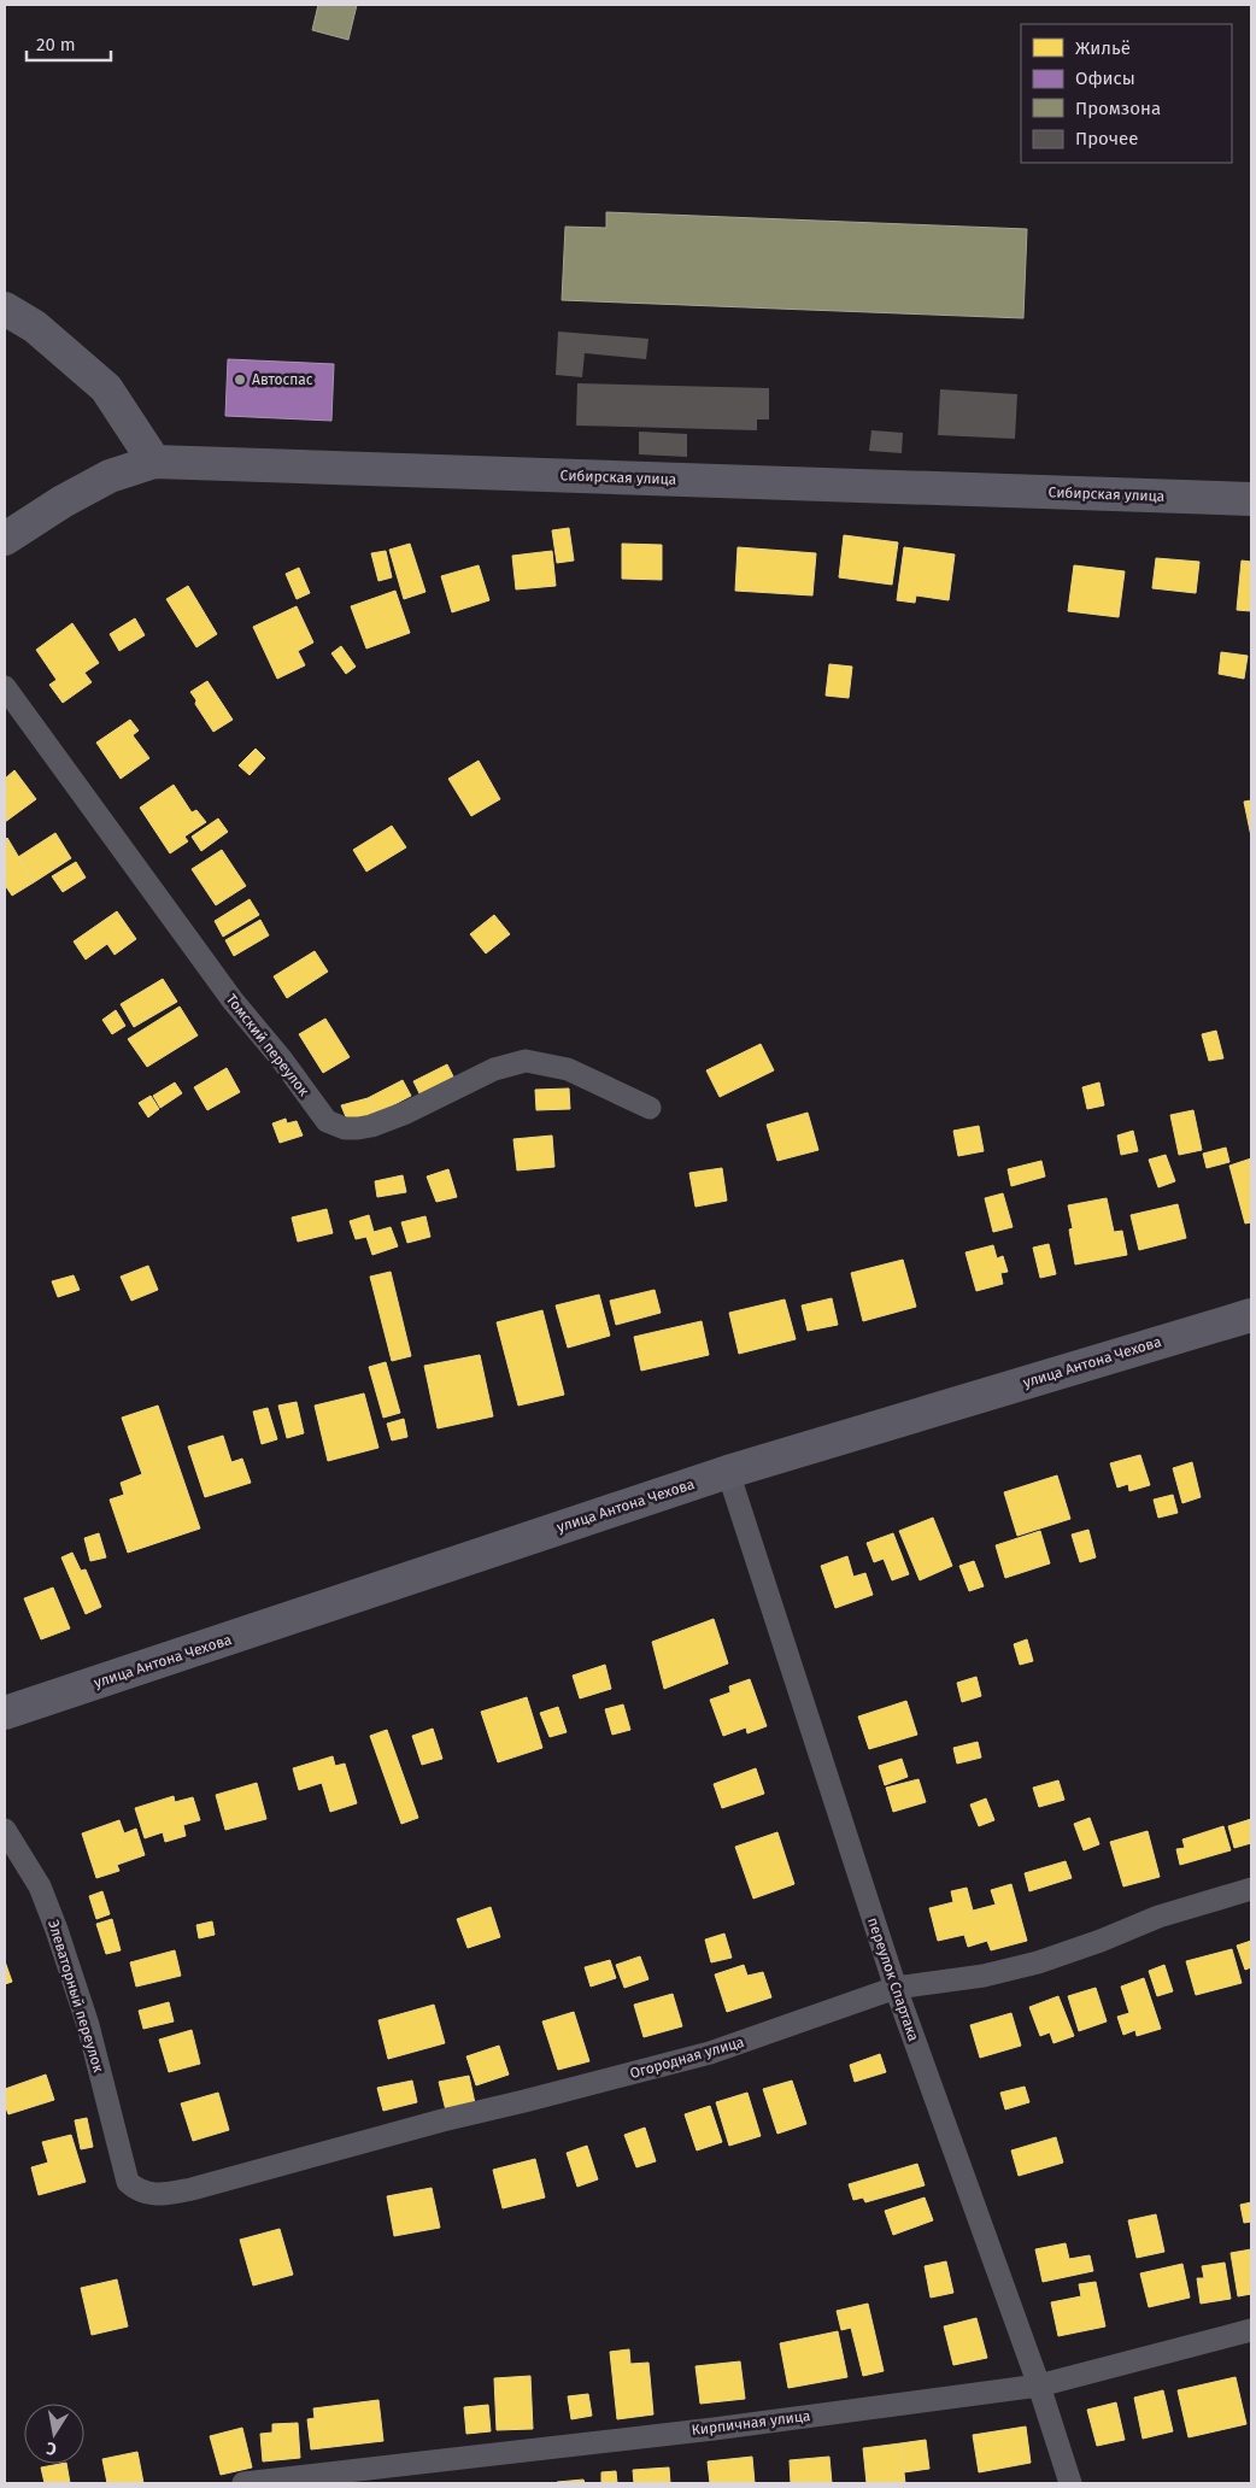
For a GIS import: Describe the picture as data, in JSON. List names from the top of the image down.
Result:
{
  "streets": {
    "street": [
      "Сибирская улица",
      "Томский переулок",
      "улица Антона Чехова",
      "переулок Спартака",
      "Элеваторный переулок",
      "Огородная улица",
      "Кирпичная улица"
    ]
  },
  "crossings": [
    ["улица Антона Чехова", "переулок Спартака"],
    ["переулок Спартака", "Огородная улица"],
    ["переулок Спартака", "Кирпичная улица"],
    ["Элеваторный переулок", "Огородная улица"]
  ],
  "places": ["Автоспас"],
  "legend": [
    "Жильё",
    "Офисы",
    "Промзона",
    "Прочее"
  ],
  "scale_bar": "20 m",
  "north": "bottom"
}
